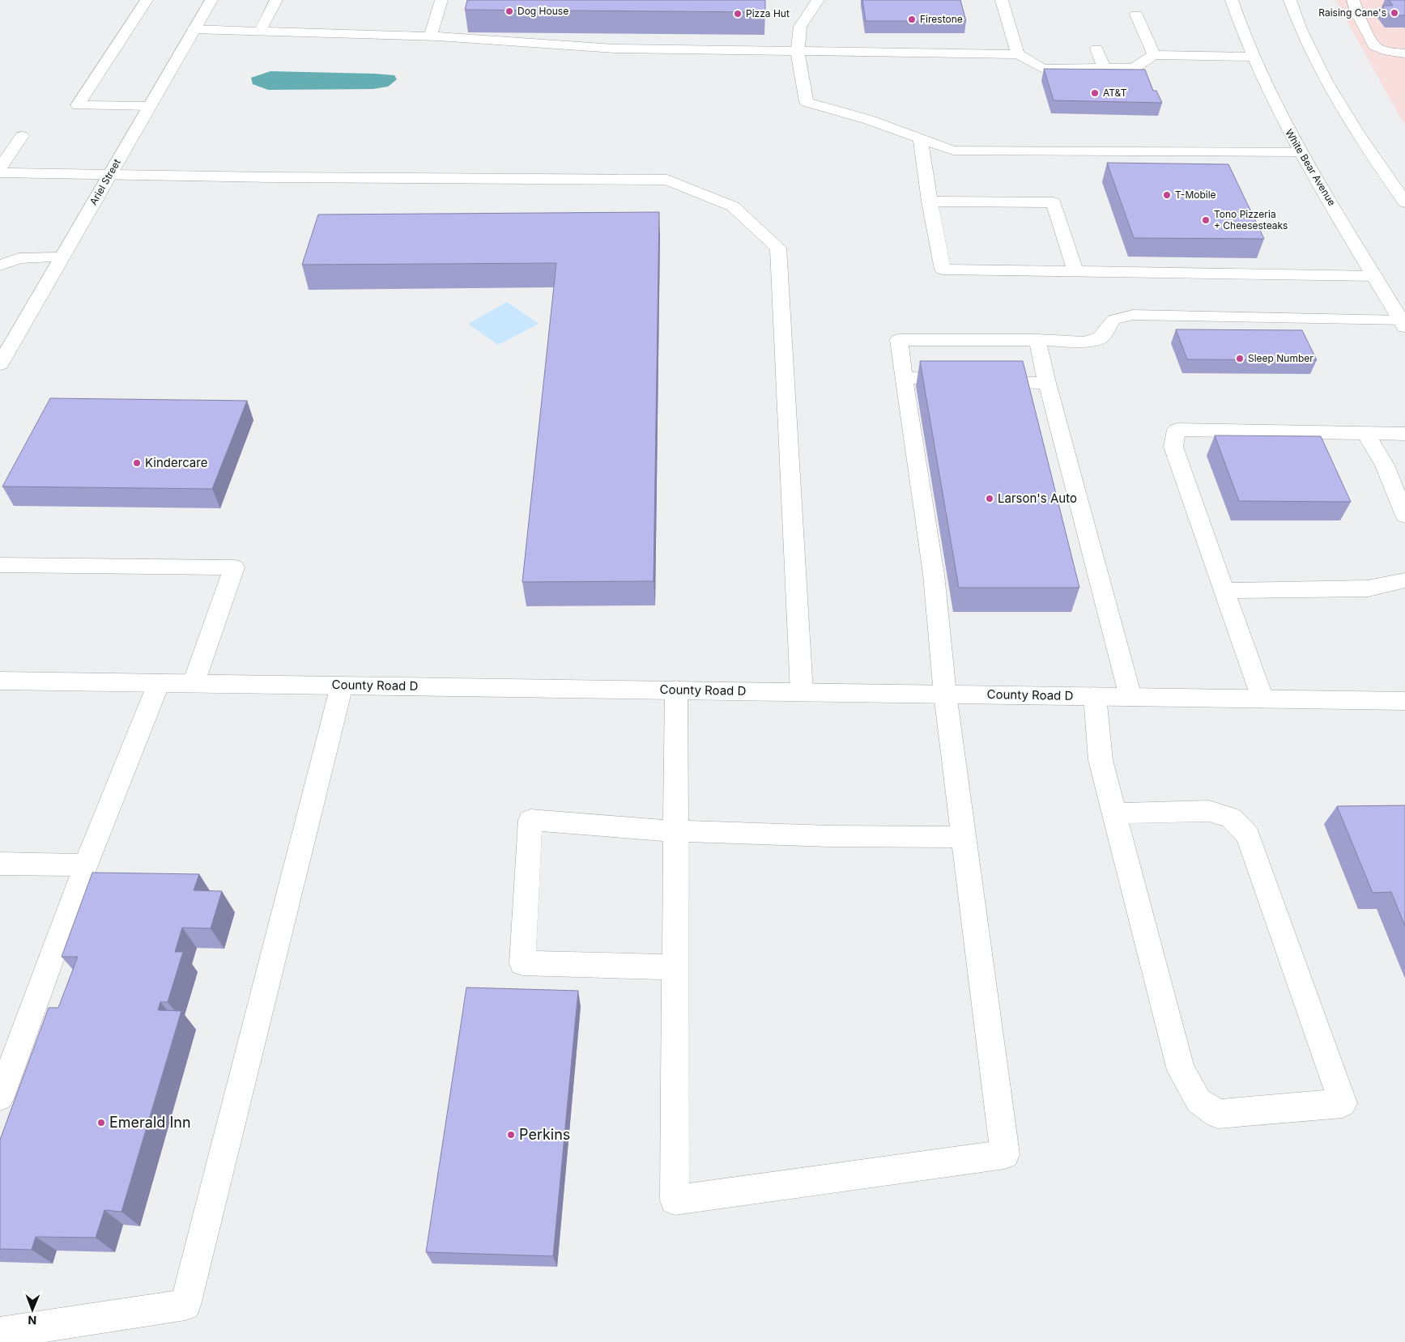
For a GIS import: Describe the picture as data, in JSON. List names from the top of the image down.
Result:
{
  "streets": {
    "street": ["White Bear Avenue", "Ariel Street", "County Road D"]
  },
  "places": [
    "Dog House",
    "Raising Cane's",
    "Pizza Hut",
    "Firestone",
    "AT&T",
    "T-Mobile",
    "Tono Pizzeria + Cheesesteaks",
    "Sleep Number",
    "Kindercare",
    "Larson's Auto",
    "Emerald Inn",
    "Perkins"
  ],
  "north": "bottom"
}
